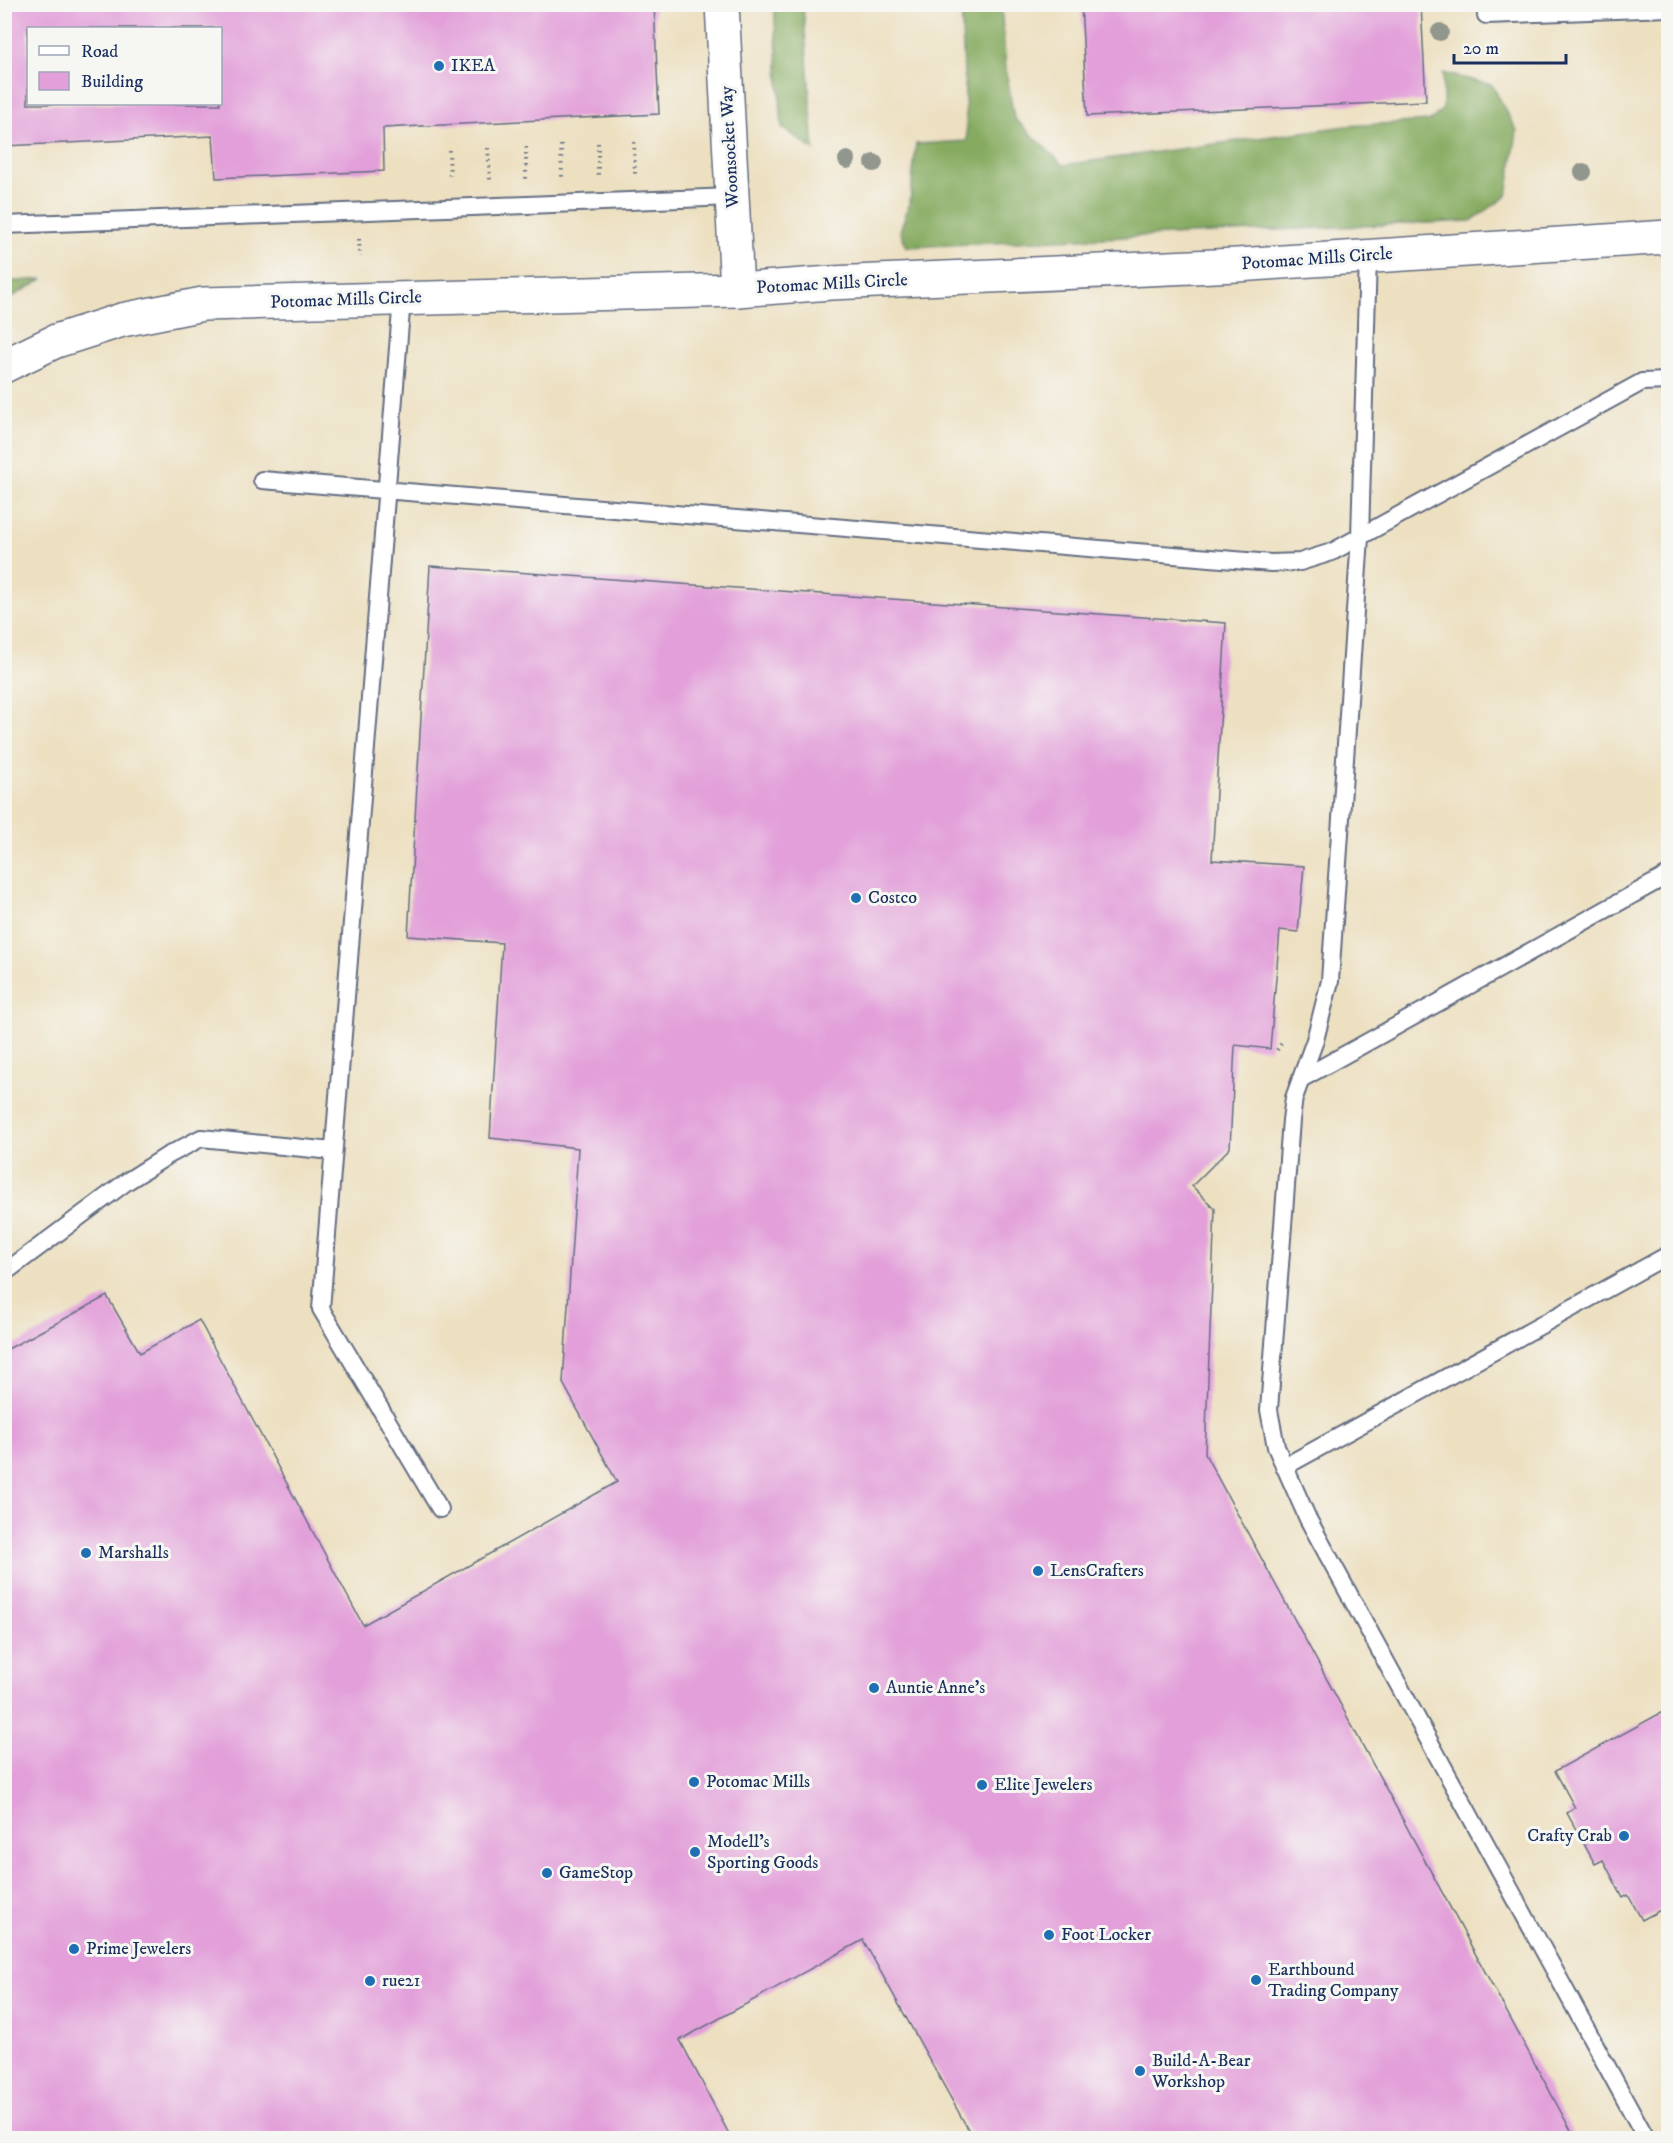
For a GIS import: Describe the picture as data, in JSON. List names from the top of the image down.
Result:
{
  "streets": {
    "street": ["Woonsocket Way", "Potomac Mills Circle"]
  },
  "crossings": [
    ["Woonsocket Way", "Potomac Mills Circle"]
  ],
  "places": [
    "IKEA",
    "Costco",
    "Marshalls",
    "LensCrafters",
    "Auntie Anne's",
    "Potomac Mills",
    "Elite Jewelers",
    "Crafty Crab",
    "Modell's Sporting Goods",
    "GameStop",
    "Foot Locker",
    "Prime Jewelers",
    "Earthbound Trading Company",
    "rue21",
    "Build-A-Bear Workshop"
  ],
  "legend": ["Road", "Building"],
  "scale_bar": "20 m"
}
